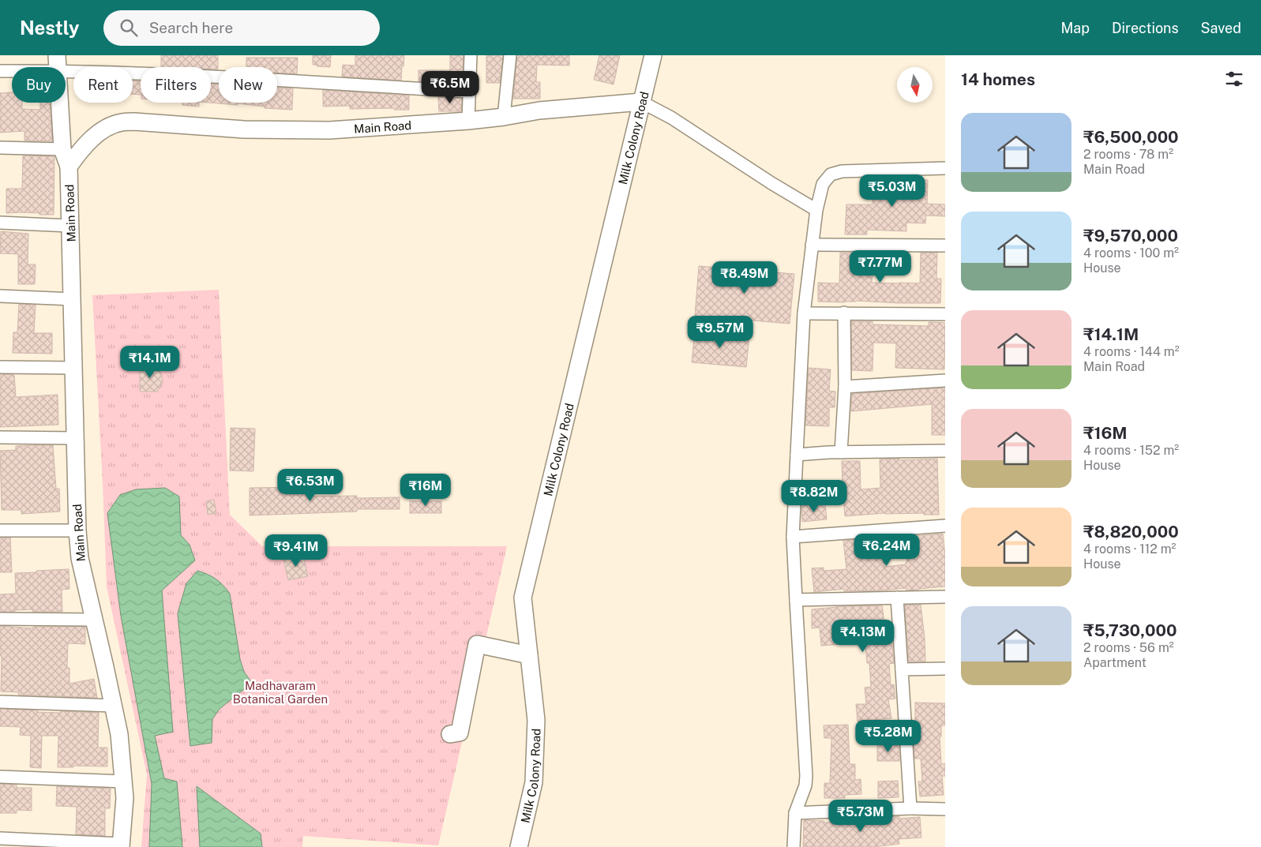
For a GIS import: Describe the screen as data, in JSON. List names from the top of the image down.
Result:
{
  "streets": {
    "street": ["Main Road", "Milk Colony Road"]
  },
  "crossings": [
    ["Main Road", "Milk Colony Road"]
  ],
  "parks": ["Madhavaram Botanical Garden"],
  "north": "bottom",
  "page": {
    "header": "Nestly",
    "search": "Search here",
    "nav": ["Map", "Directions", "Saved"],
    "heading": "14 homes",
    "chip": [
      "Buy",
      "Rent",
      "Filters",
      "New"
    ],
    "price": [
      "₹6.5M",
      "₹5.03M",
      "₹7.77M",
      "₹8.49M",
      "₹9.57M",
      "₹14.1M",
      "₹6.53M",
      "₹16M",
      "₹8.82M",
      "₹6.24M",
      "₹9.41M",
      "₹4.13M",
      "₹5.28M",
      "₹5.73M"
    ],
    "list": [
      {
        "name": "₹6,500,000",
        "note": "2 rooms · 78 m² · Main Road"
      },
      {
        "name": "₹9,570,000",
        "note": "4 rooms · 100 m² · House"
      },
      {
        "name": "₹14.1M",
        "note": "4 rooms · 144 m² · Main Road"
      },
      {
        "name": "₹16M",
        "note": "4 rooms · 152 m² · House"
      },
      {
        "name": "₹8,820,000",
        "note": "4 rooms · 112 m² · House"
      },
      {
        "name": "₹5,730,000",
        "note": "2 rooms · 56 m² · Apartment"
      }
    ]
  }
}
